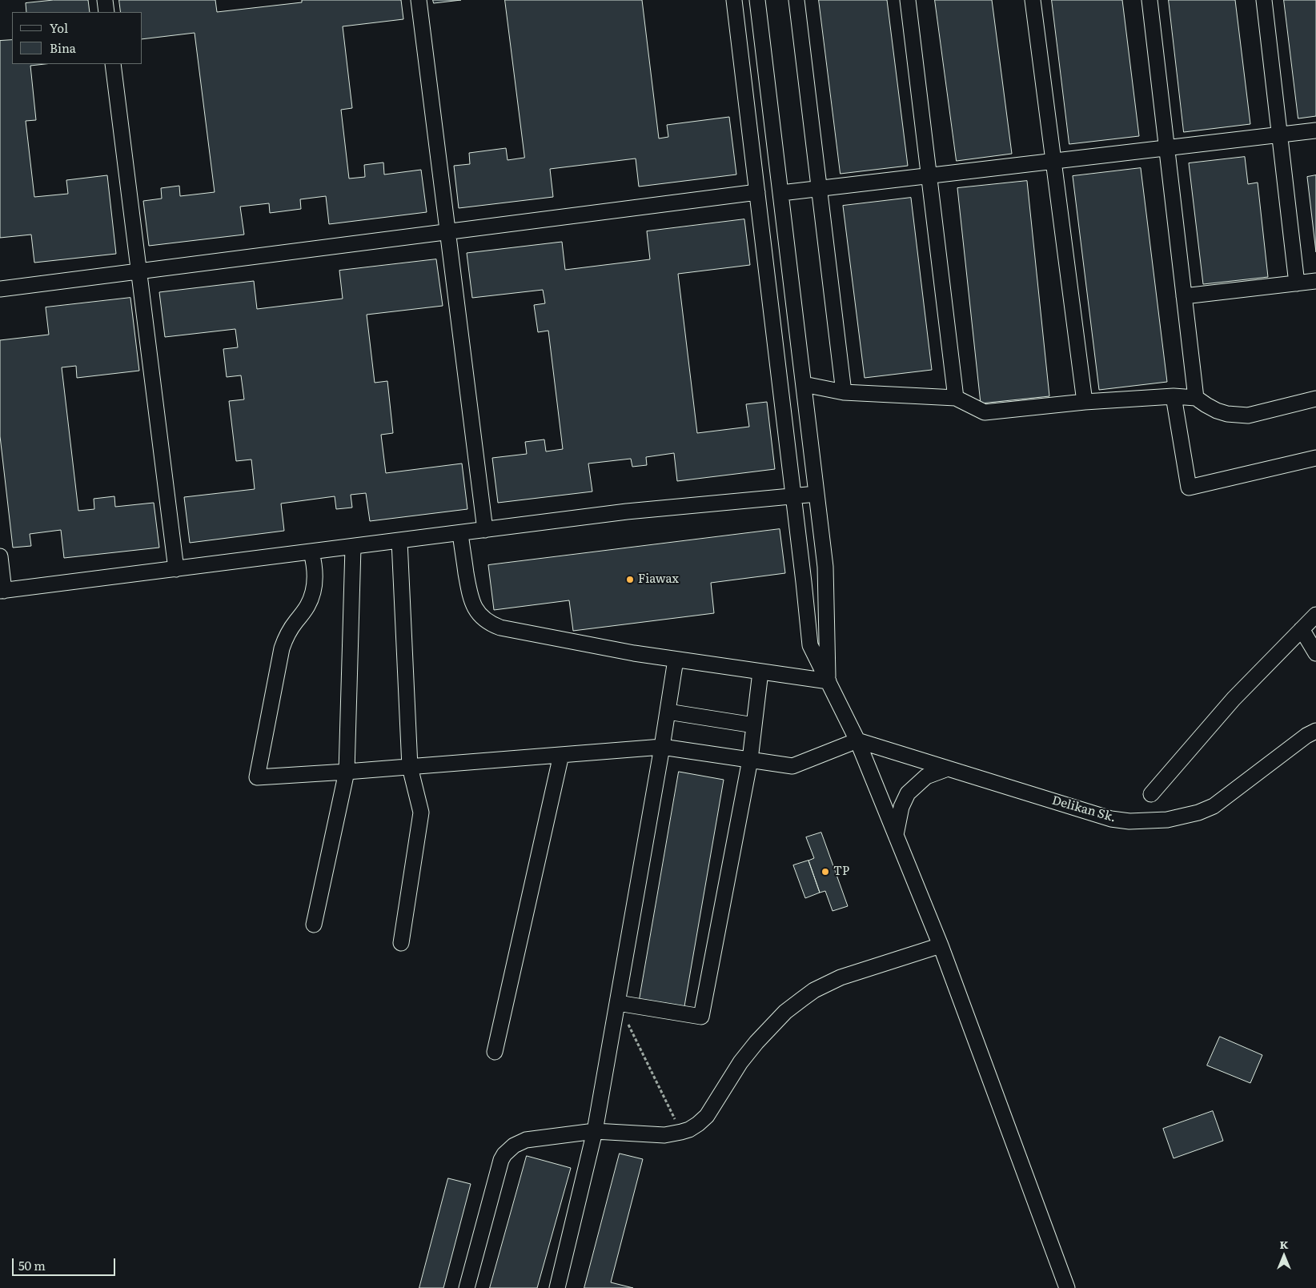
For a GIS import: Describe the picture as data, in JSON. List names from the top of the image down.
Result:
{
  "streets": {
    "street": ["Delikan Sk."]
  },
  "places": ["Fiawax", "TP"],
  "legend": ["Yol", "Bina"],
  "scale_bar": "50 m",
  "north": "top"
}
